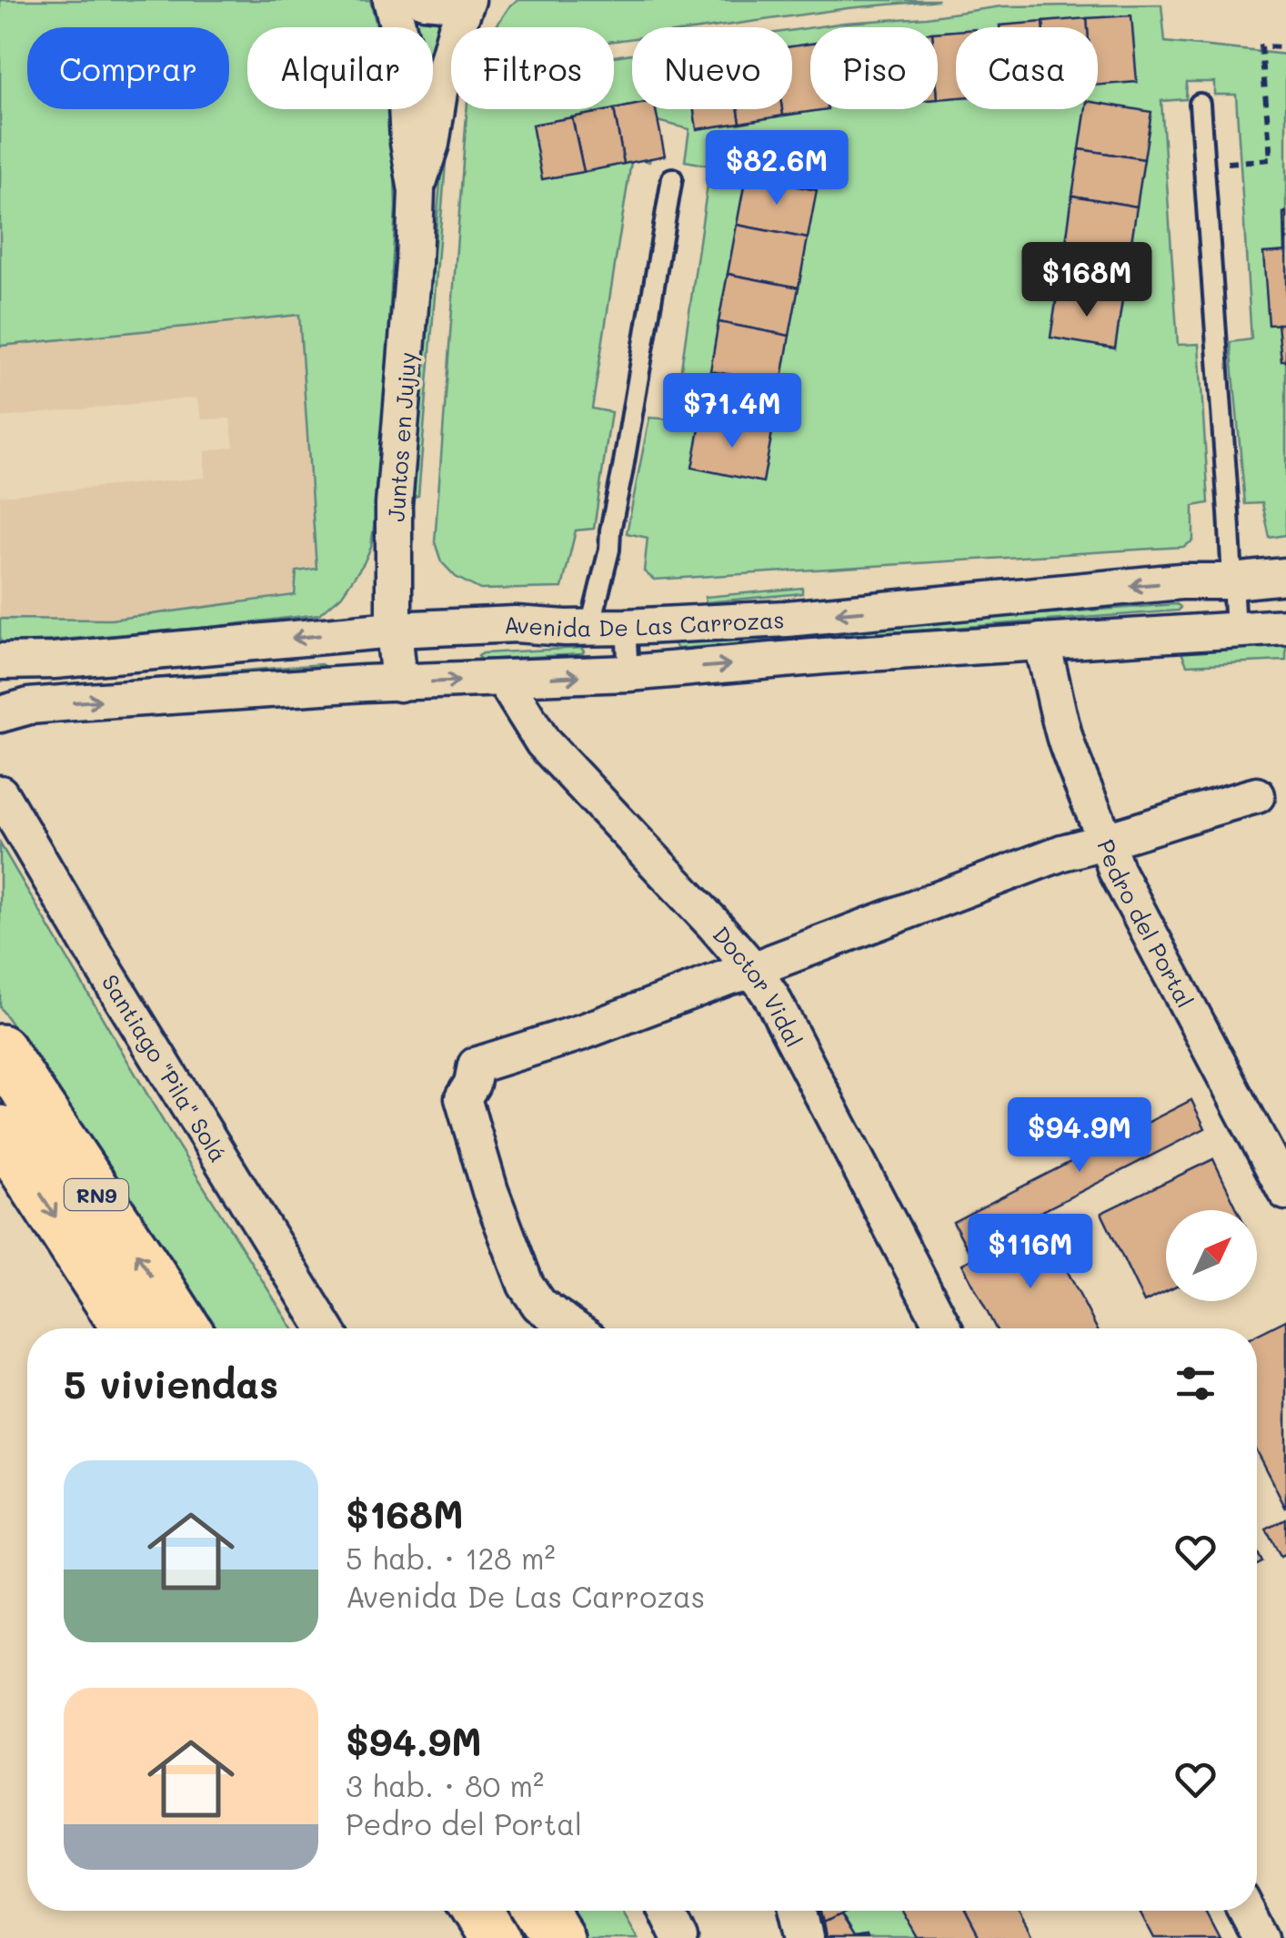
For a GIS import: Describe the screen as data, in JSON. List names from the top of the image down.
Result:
{
  "streets": {
    "highway": ["RN9"],
    "street": [
      "Juntos en Jujuy",
      "Avenida De Las Carrozas",
      "Pedro del Portal",
      "Doctor Vidal",
      "Santiago \"Pila\" Solá"
    ]
  },
  "crossings": [
    ["Juntos en Jujuy", "Avenida De Las Carrozas"],
    ["Avenida De Las Carrozas", "Pedro del Portal"],
    ["Avenida De Las Carrozas", "Doctor Vidal"]
  ],
  "north": "top right",
  "page": {
    "chip": [
      "Comprar",
      "Alquilar",
      "Filtros",
      "Nuevo",
      "Piso",
      "Casa"
    ],
    "price": [
      "$82.6M",
      "$168M",
      "$71.4M",
      "$94.9M",
      "$116M"
    ],
    "heading": "5 viviendas",
    "list": [
      {
        "name": "$168M",
        "note": "5 hab. · 128 m² · Avenida De Las Carrozas"
      },
      {
        "name": "$94.9M",
        "note": "3 hab. · 80 m² · Pedro del Portal"
      }
    ]
  }
}
